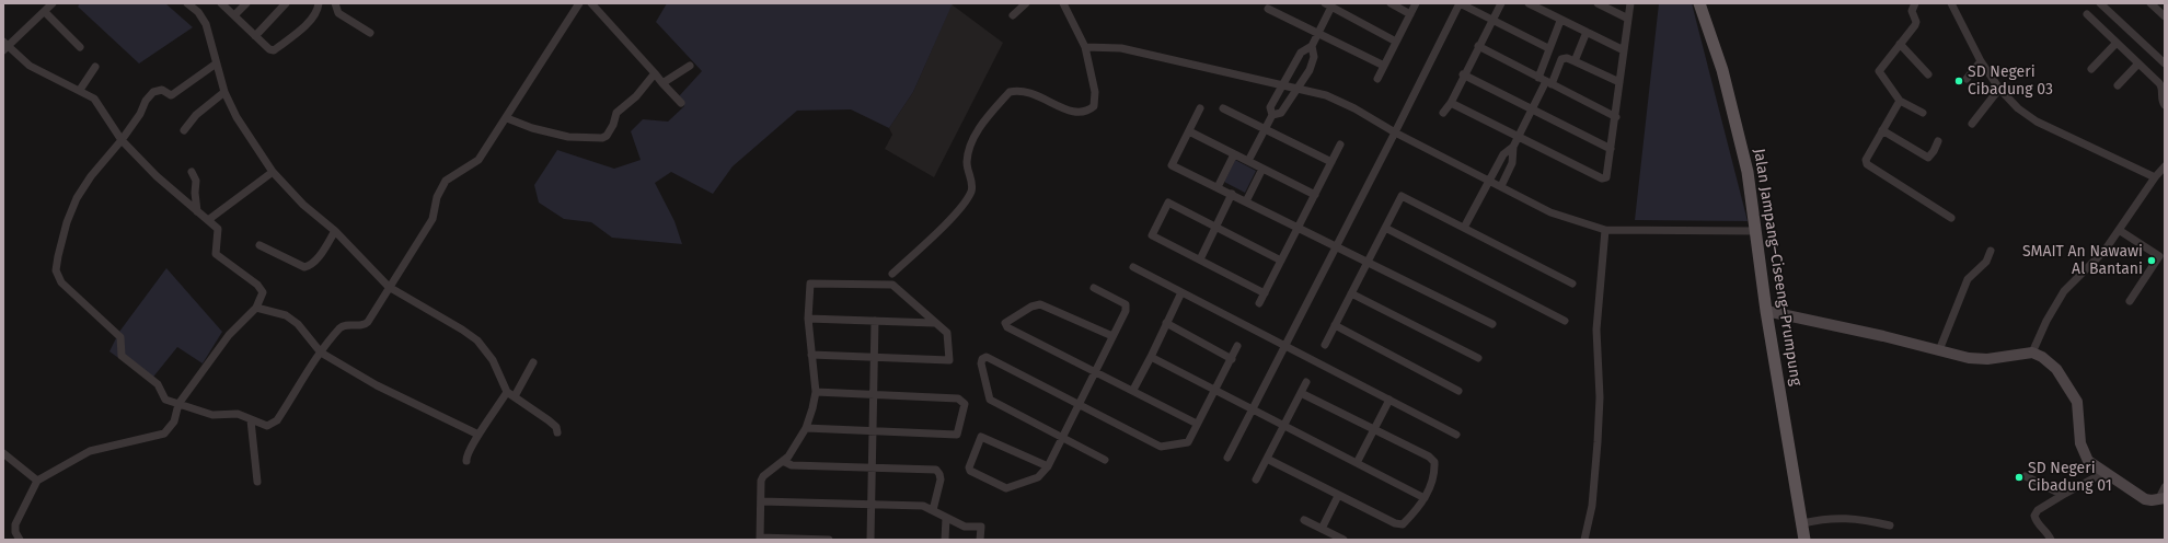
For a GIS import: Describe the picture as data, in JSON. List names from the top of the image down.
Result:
{
  "streets": {
    "main road": ["Jalan Jampang–Ciseeng–Prumpung"]
  },
  "places": ["SD Negeri Cibadung 03", "SMAIT An Nawawi Al Bantani", "SD Negeri Cibadung 01"]
}
